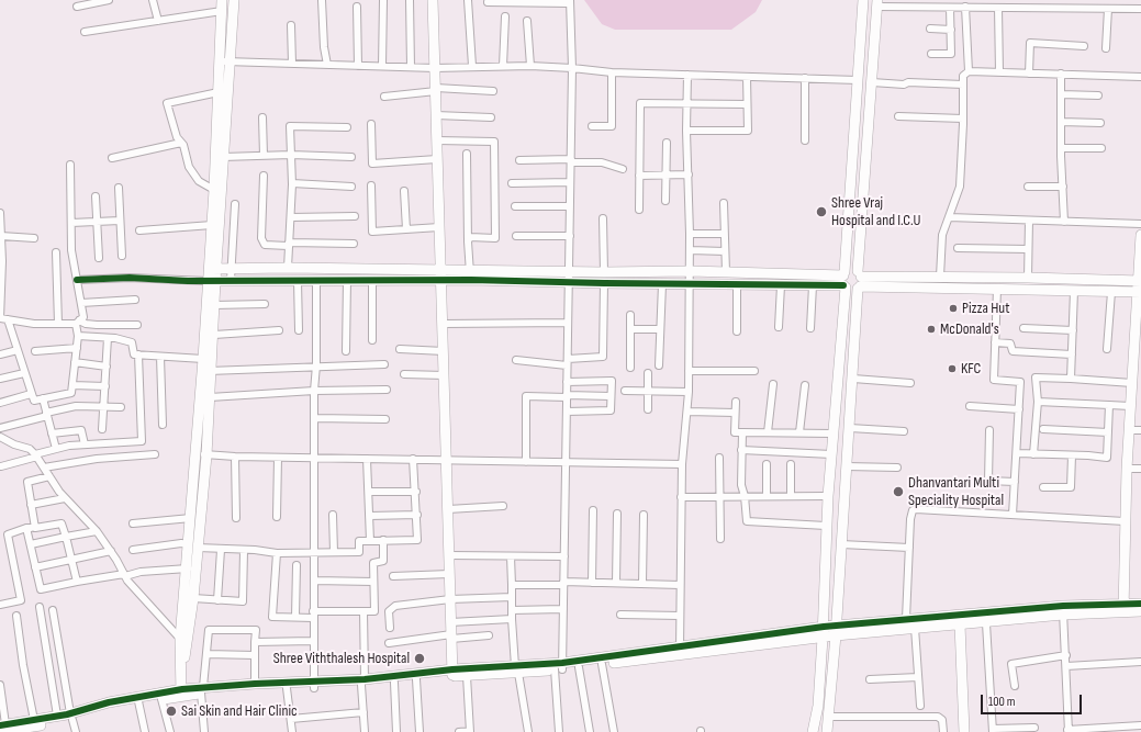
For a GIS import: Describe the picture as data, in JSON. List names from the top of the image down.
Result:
{
  "places": [
    "Shree Vraj Hospital and I.C.U",
    "Pizza Hut",
    "McDonald's",
    "KFC",
    "Dhanvantari Multi Speciality Hospital",
    "Shree Viththalesh Hospital",
    "Sai Skin and Hair Clinic"
  ],
  "scale_bar": "100 m"
}
